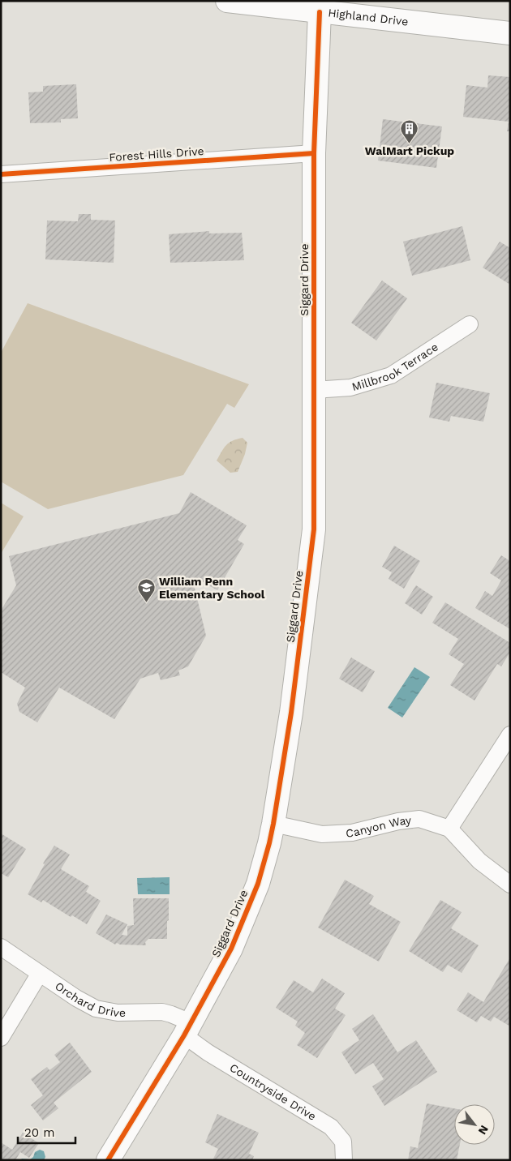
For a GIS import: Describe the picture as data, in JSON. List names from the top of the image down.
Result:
{
  "streets": {
    "street": [
      "Highland Drive",
      "Forest Hills Drive",
      "Siggard Drive",
      "Millbrook Terrace",
      "Canyon Way",
      "Orchard Drive",
      "Countryside Drive"
    ]
  },
  "crossings": [
    ["Highland Drive", "Siggard Drive"],
    ["Forest Hills Drive", "Siggard Drive"],
    ["Siggard Drive", "Millbrook Terrace"],
    ["Siggard Drive", "Canyon Way"],
    ["Siggard Drive", "Orchard Drive"],
    ["Siggard Drive", "Countryside Drive"],
    ["Orchard Drive", "Countryside Drive"]
  ],
  "places": {
    "building": ["WalMart Pickup"],
    "school or university": ["William Penn Elementary School"]
  },
  "scale_bar": "20 m",
  "north": "bottom right"
}
